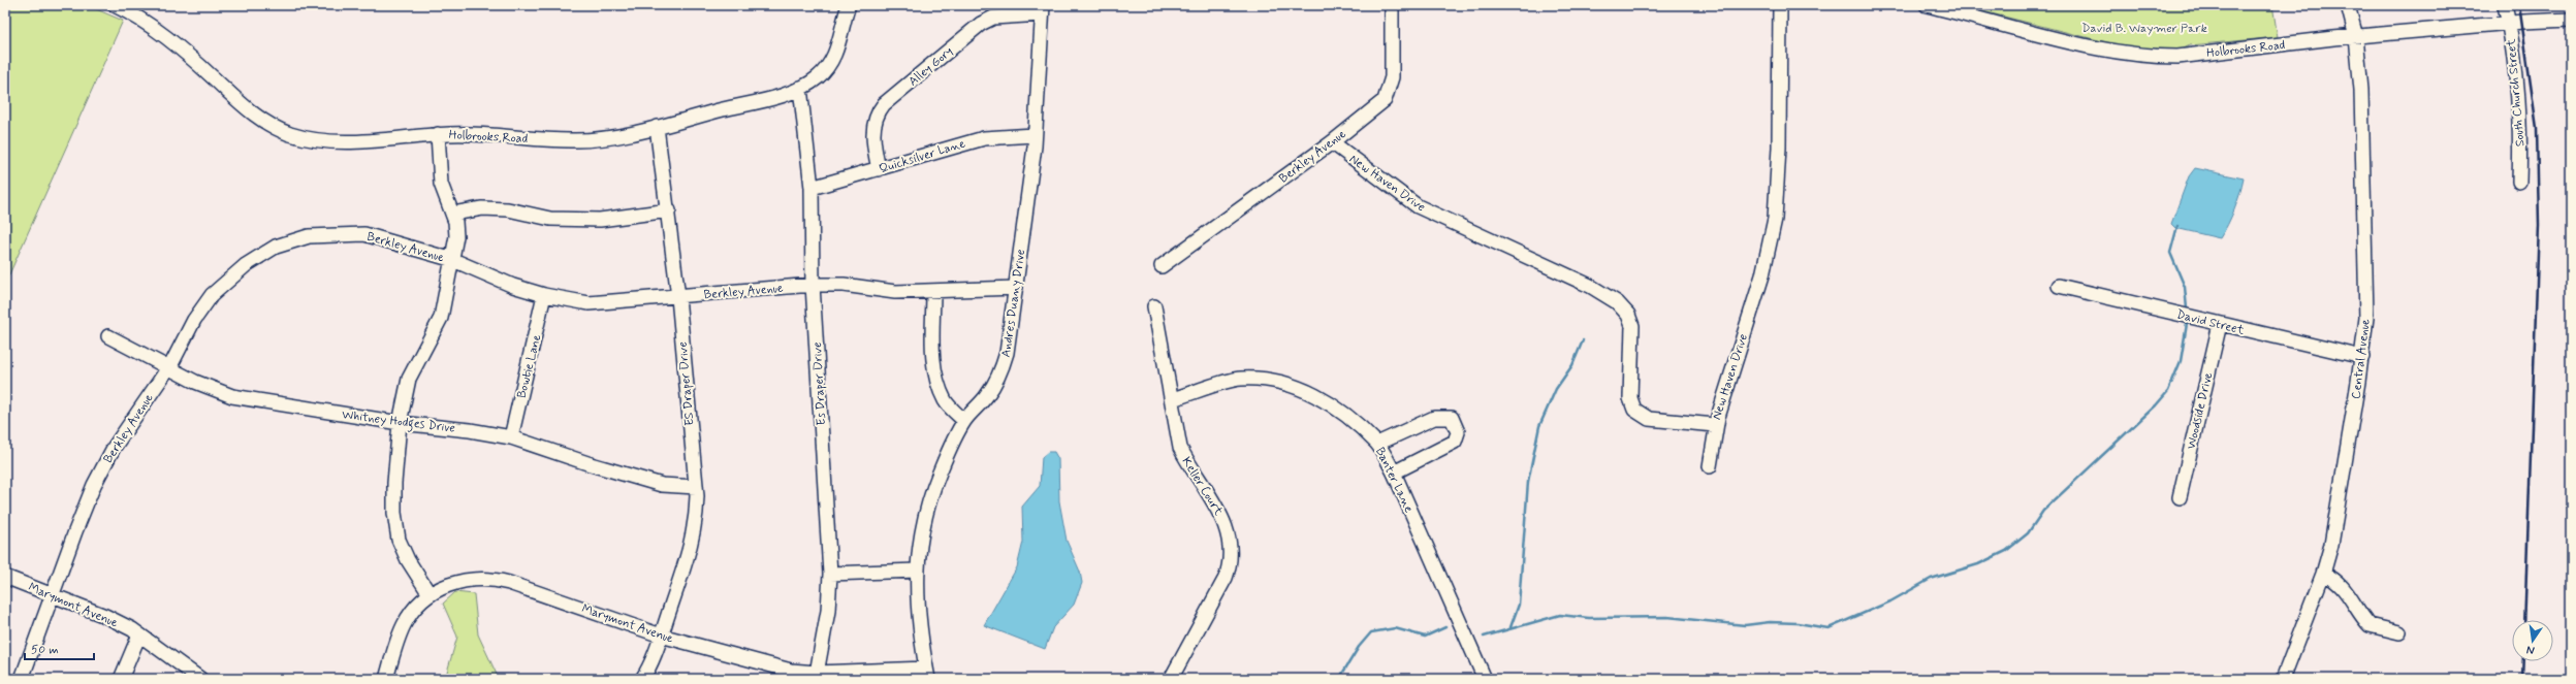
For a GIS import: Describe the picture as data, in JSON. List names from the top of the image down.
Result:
{
  "streets": {
    "street": [
      "Holbrooks Road",
      "Alley Gory",
      "South Church Street",
      "Quicksilver Lane",
      "Berkley Avenue",
      "New Haven Drive",
      "Andres Duany Drive",
      "David Street",
      "Central Avenue",
      "Bowtie Lane",
      "ES Draper Drive",
      "Es Draper Drive",
      "Woodside Drive",
      "Whitney Hodges Drive",
      "Banter Lane",
      "Keller Court",
      "Marymont Avenue"
    ]
  },
  "crossings": [
    ["Holbrooks Road", "South Church Street"],
    ["Holbrooks Road", "Central Avenue"],
    ["Holbrooks Road", "ES Draper Drive"],
    ["Holbrooks Road", "Es Draper Drive"],
    ["Alley Gory", "Quicksilver Lane"],
    ["Alley Gory", "Andres Duany Drive"],
    ["Quicksilver Lane", "Andres Duany Drive"],
    ["Quicksilver Lane", "Es Draper Drive"],
    ["Berkley Avenue", "New Haven Drive"],
    ["Berkley Avenue", "Andres Duany Drive"],
    ["Berkley Avenue", "Bowtie Lane"],
    ["Berkley Avenue", "ES Draper Drive"],
    ["Berkley Avenue", "Es Draper Drive"],
    ["Berkley Avenue", "Whitney Hodges Drive"],
    ["Berkley Avenue", "Marymont Avenue"],
    ["Andres Duany Drive", "Marymont Avenue"],
    ["David Street", "Central Avenue"],
    ["David Street", "Woodside Drive"],
    ["Bowtie Lane", "Whitney Hodges Drive"],
    ["ES Draper Drive", "Whitney Hodges Drive"],
    ["ES Draper Drive", "Marymont Avenue"],
    ["Es Draper Drive", "Marymont Avenue"],
    ["Banter Lane", "Keller Court"]
  ],
  "parks": ["David B. Waymer Park"],
  "scale_bar": "50 m",
  "north": "bottom"
}
